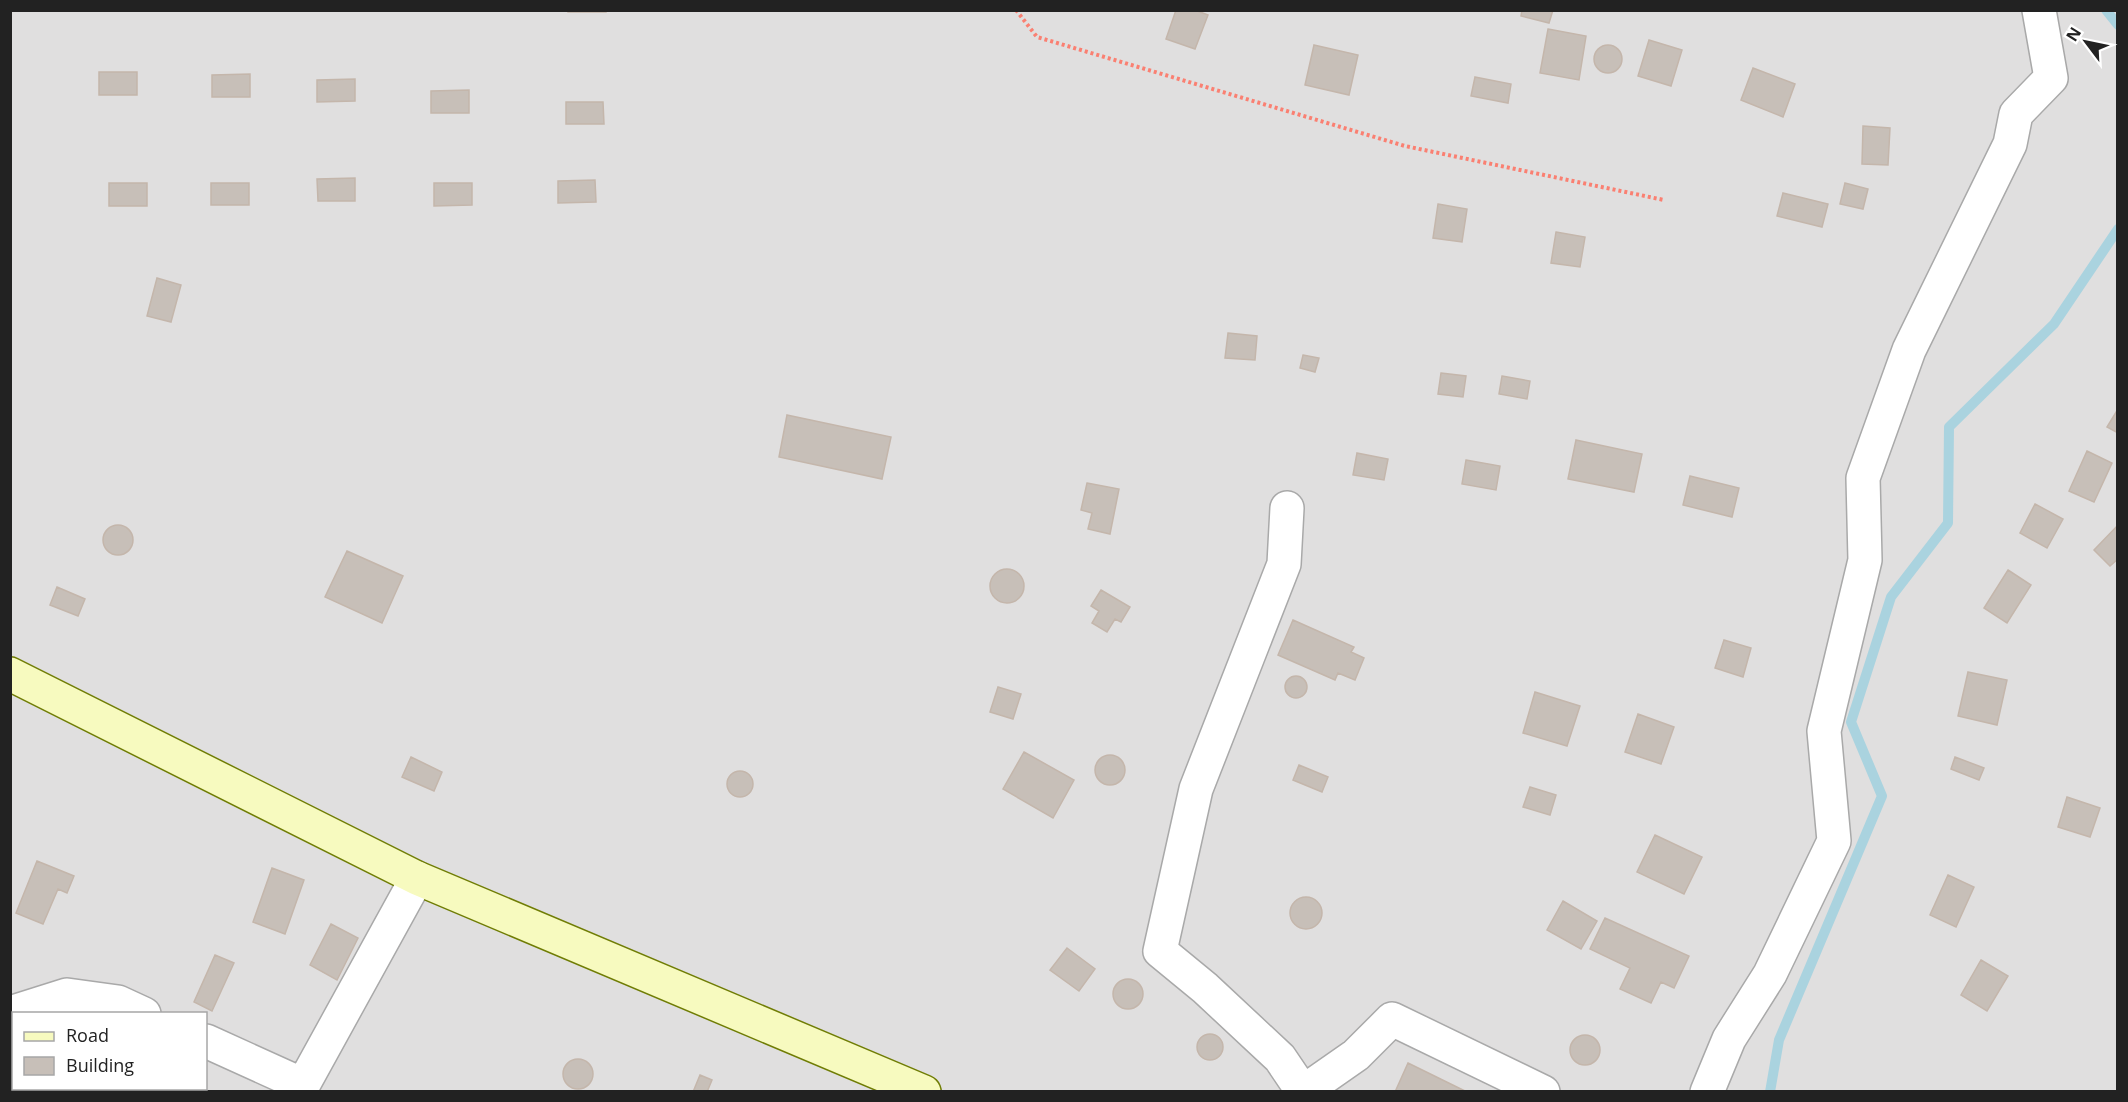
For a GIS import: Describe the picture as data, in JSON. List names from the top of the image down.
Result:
{
  "legend": ["Road", "Building"],
  "north": "top left"
}
